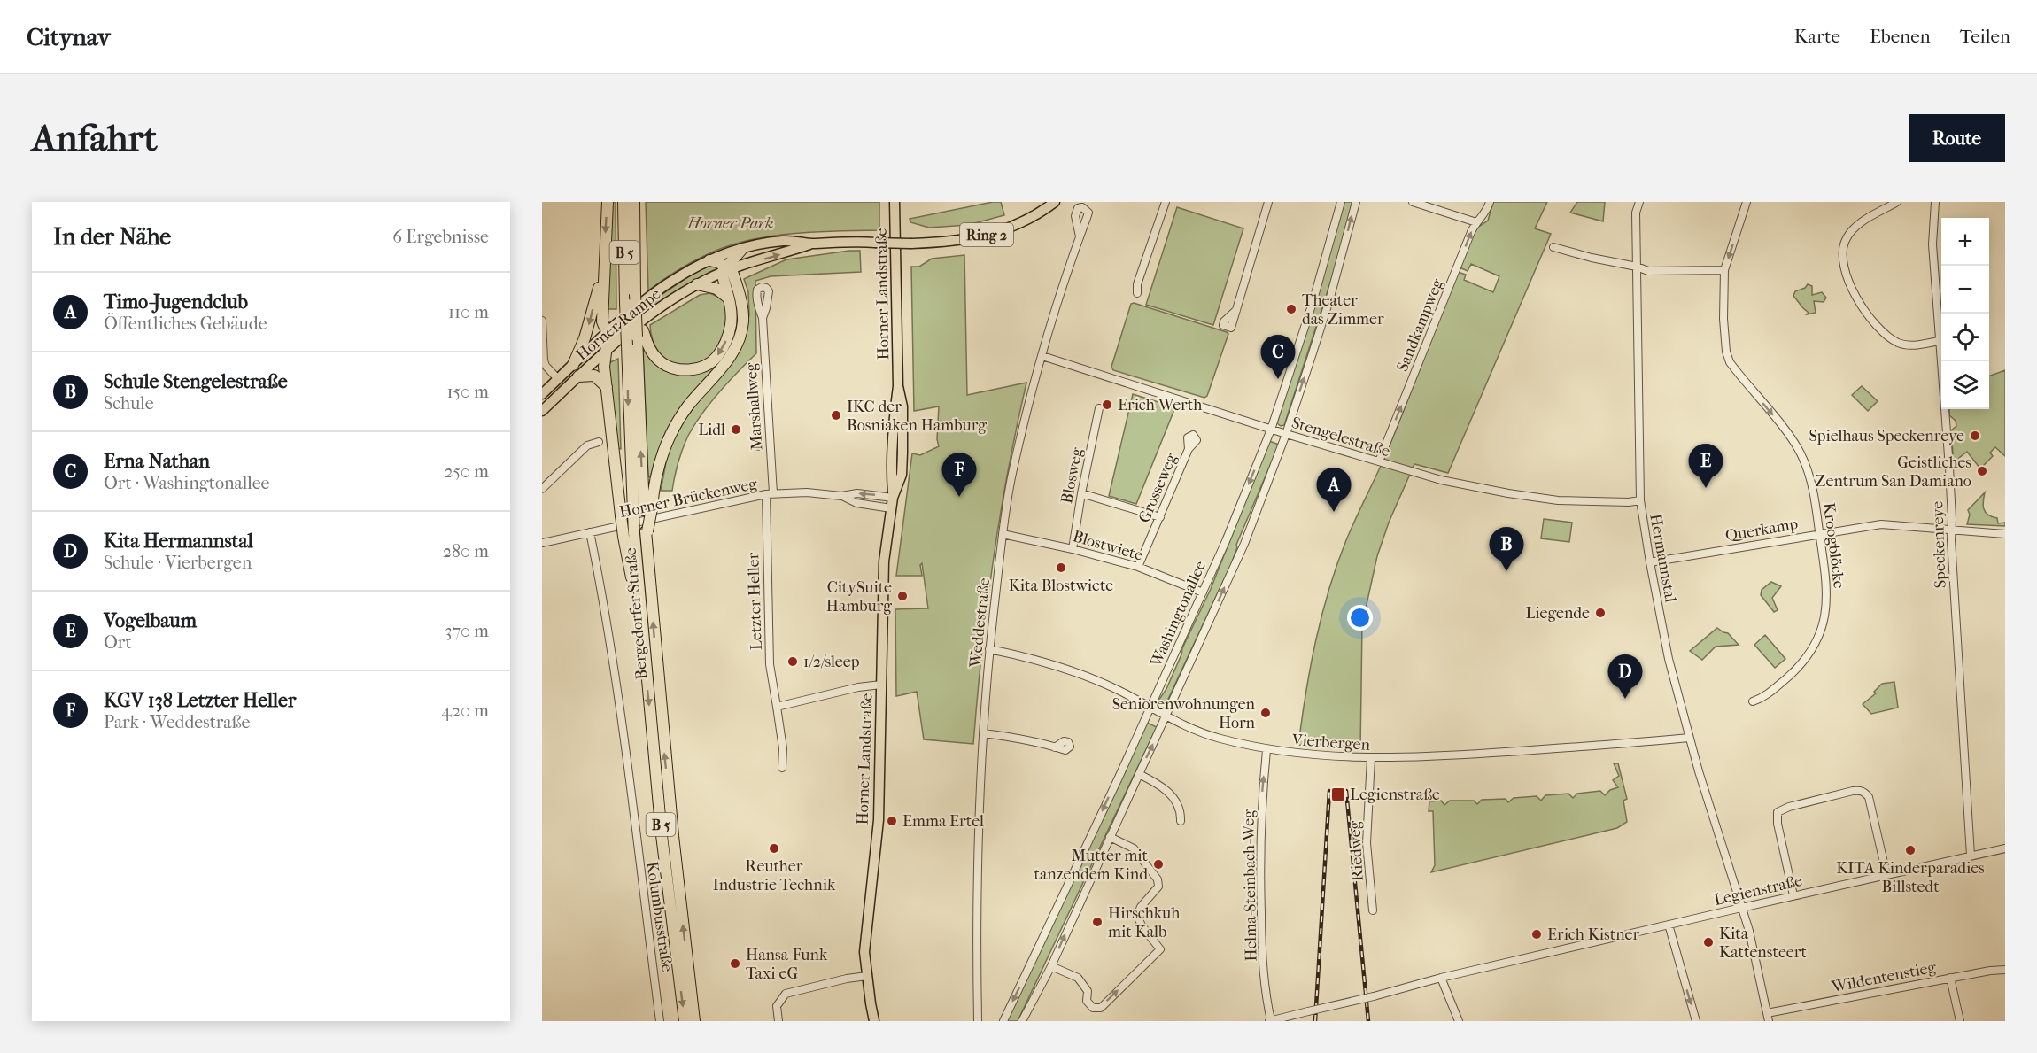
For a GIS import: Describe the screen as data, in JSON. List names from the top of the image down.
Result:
{
  "streets": {
    "highway": ["B 5", "Bergedorfer Straße"],
    "main road": ["Ring 2", "Horner Landstraße", "Horner Rampe"],
    "street": [
      "Sandkampweg",
      "Marshallweg",
      "Stengelestraße",
      "Blosweg",
      "Grosseweg",
      "Horner Brückenweg",
      "Querkamp",
      "Speckenreye",
      "Blostwiete",
      "Kroogblöcke",
      "Hermannstal",
      "Letzter Heller",
      "Washingtonallee",
      "Weddestraße",
      "Vierbergen",
      "Riedweg",
      "Helma-Steinbach-Weg",
      "Legienstraße",
      "Kolumbusstraße",
      "Wildentenstieg"
    ]
  },
  "crossings": [
    ["B 5", "Horner Rampe"],
    ["B 5", "Bergedorfer Straße"],
    ["Horner Landstraße", "Horner Brückenweg"],
    ["Sandkampweg", "Stengelestraße"],
    ["Marshallweg", "Horner Brückenweg"],
    ["Marshallweg", "Letzter Heller"],
    ["Stengelestraße", "Hermannstal"],
    ["Stengelestraße", "Washingtonallee"],
    ["Stengelestraße", "Weddestraße"],
    ["Blosweg", "Blostwiete"],
    ["Grosseweg", "Blostwiete"],
    ["Horner Brückenweg", "Letzter Heller"],
    ["Horner Brückenweg", "Kolumbusstraße"],
    ["Querkamp", "Speckenreye"],
    ["Querkamp", "Kroogblöcke"],
    ["Querkamp", "Hermannstal"],
    ["Speckenreye", "Legienstraße"],
    ["Blostwiete", "Washingtonallee"],
    ["Blostwiete", "Weddestraße"],
    ["Hermannstal", "Vierbergen"],
    ["Hermannstal", "Legienstraße"],
    ["Hermannstal", "Wildentenstieg"],
    ["Washingtonallee", "Vierbergen"],
    ["Weddestraße", "Vierbergen"],
    ["Vierbergen", "Riedweg"],
    ["Vierbergen", "Helma-Steinbach-Weg"],
    ["Helma-Steinbach-Weg", "Legienstraße"]
  ],
  "one_way": ["Sandkampweg", "Kroogblöcke", "Helma-Steinbach-Weg"],
  "parks": ["Horner Park"],
  "places": {
    "other": [
      "Theater das Zimmer",
      "Erich Werth",
      "IKC der Bosniaken Hamburg",
      "Lidl",
      "Spielhaus Speckenreye",
      "Geistliches Zentrum San Damiano",
      "Kita Blostwiete",
      "CitySuite Hamburg",
      "Liegende",
      "1/2/sleep",
      "Seniorenwohnungen Horn",
      "Emma Ertel",
      "Reuther Industrie Technik",
      "KITA Kinderparadies Billstedt",
      "Mutter mit tanzendem Kind",
      "Hirschkuh mit Kalb",
      "Erich Kistner",
      "Kita Kattensteert",
      "Hansa-Funk Taxi eG"
    ],
    "transit": ["Legienstraße"]
  },
  "page": {
    "header": "Citynav",
    "nav": ["Karte", "Ebenen", "Teilen"],
    "buttons": "Route",
    "title": "Anfahrt",
    "heading": ["In der Nähe", "6 Ergebnisse"],
    "map_buttons": ["+", "−"],
    "list": [
      {
        "mark": "A",
        "name": "Timo-Jugendclub",
        "note": "Öffentliches Gebäude",
        "value": "110 m"
      },
      {
        "mark": "B",
        "name": "Schule Stengelestraße",
        "note": "Schule",
        "value": "150 m"
      },
      {
        "mark": "C",
        "name": "Erna Nathan",
        "note": "Ort · Washingtonallee",
        "value": "250 m"
      },
      {
        "mark": "D",
        "name": "Kita Hermannstal",
        "note": "Schule · Vierbergen",
        "value": "280 m"
      },
      {
        "mark": "E",
        "name": "Vogelbaum",
        "note": "Ort",
        "value": "370 m"
      },
      {
        "mark": "F",
        "name": "KGV 138 Letzter Heller",
        "note": "Park · Weddestraße",
        "value": "420 m"
      }
    ],
    "pins": [
      "C",
      "E",
      "F",
      "A",
      "B",
      "D"
    ]
  }
}
